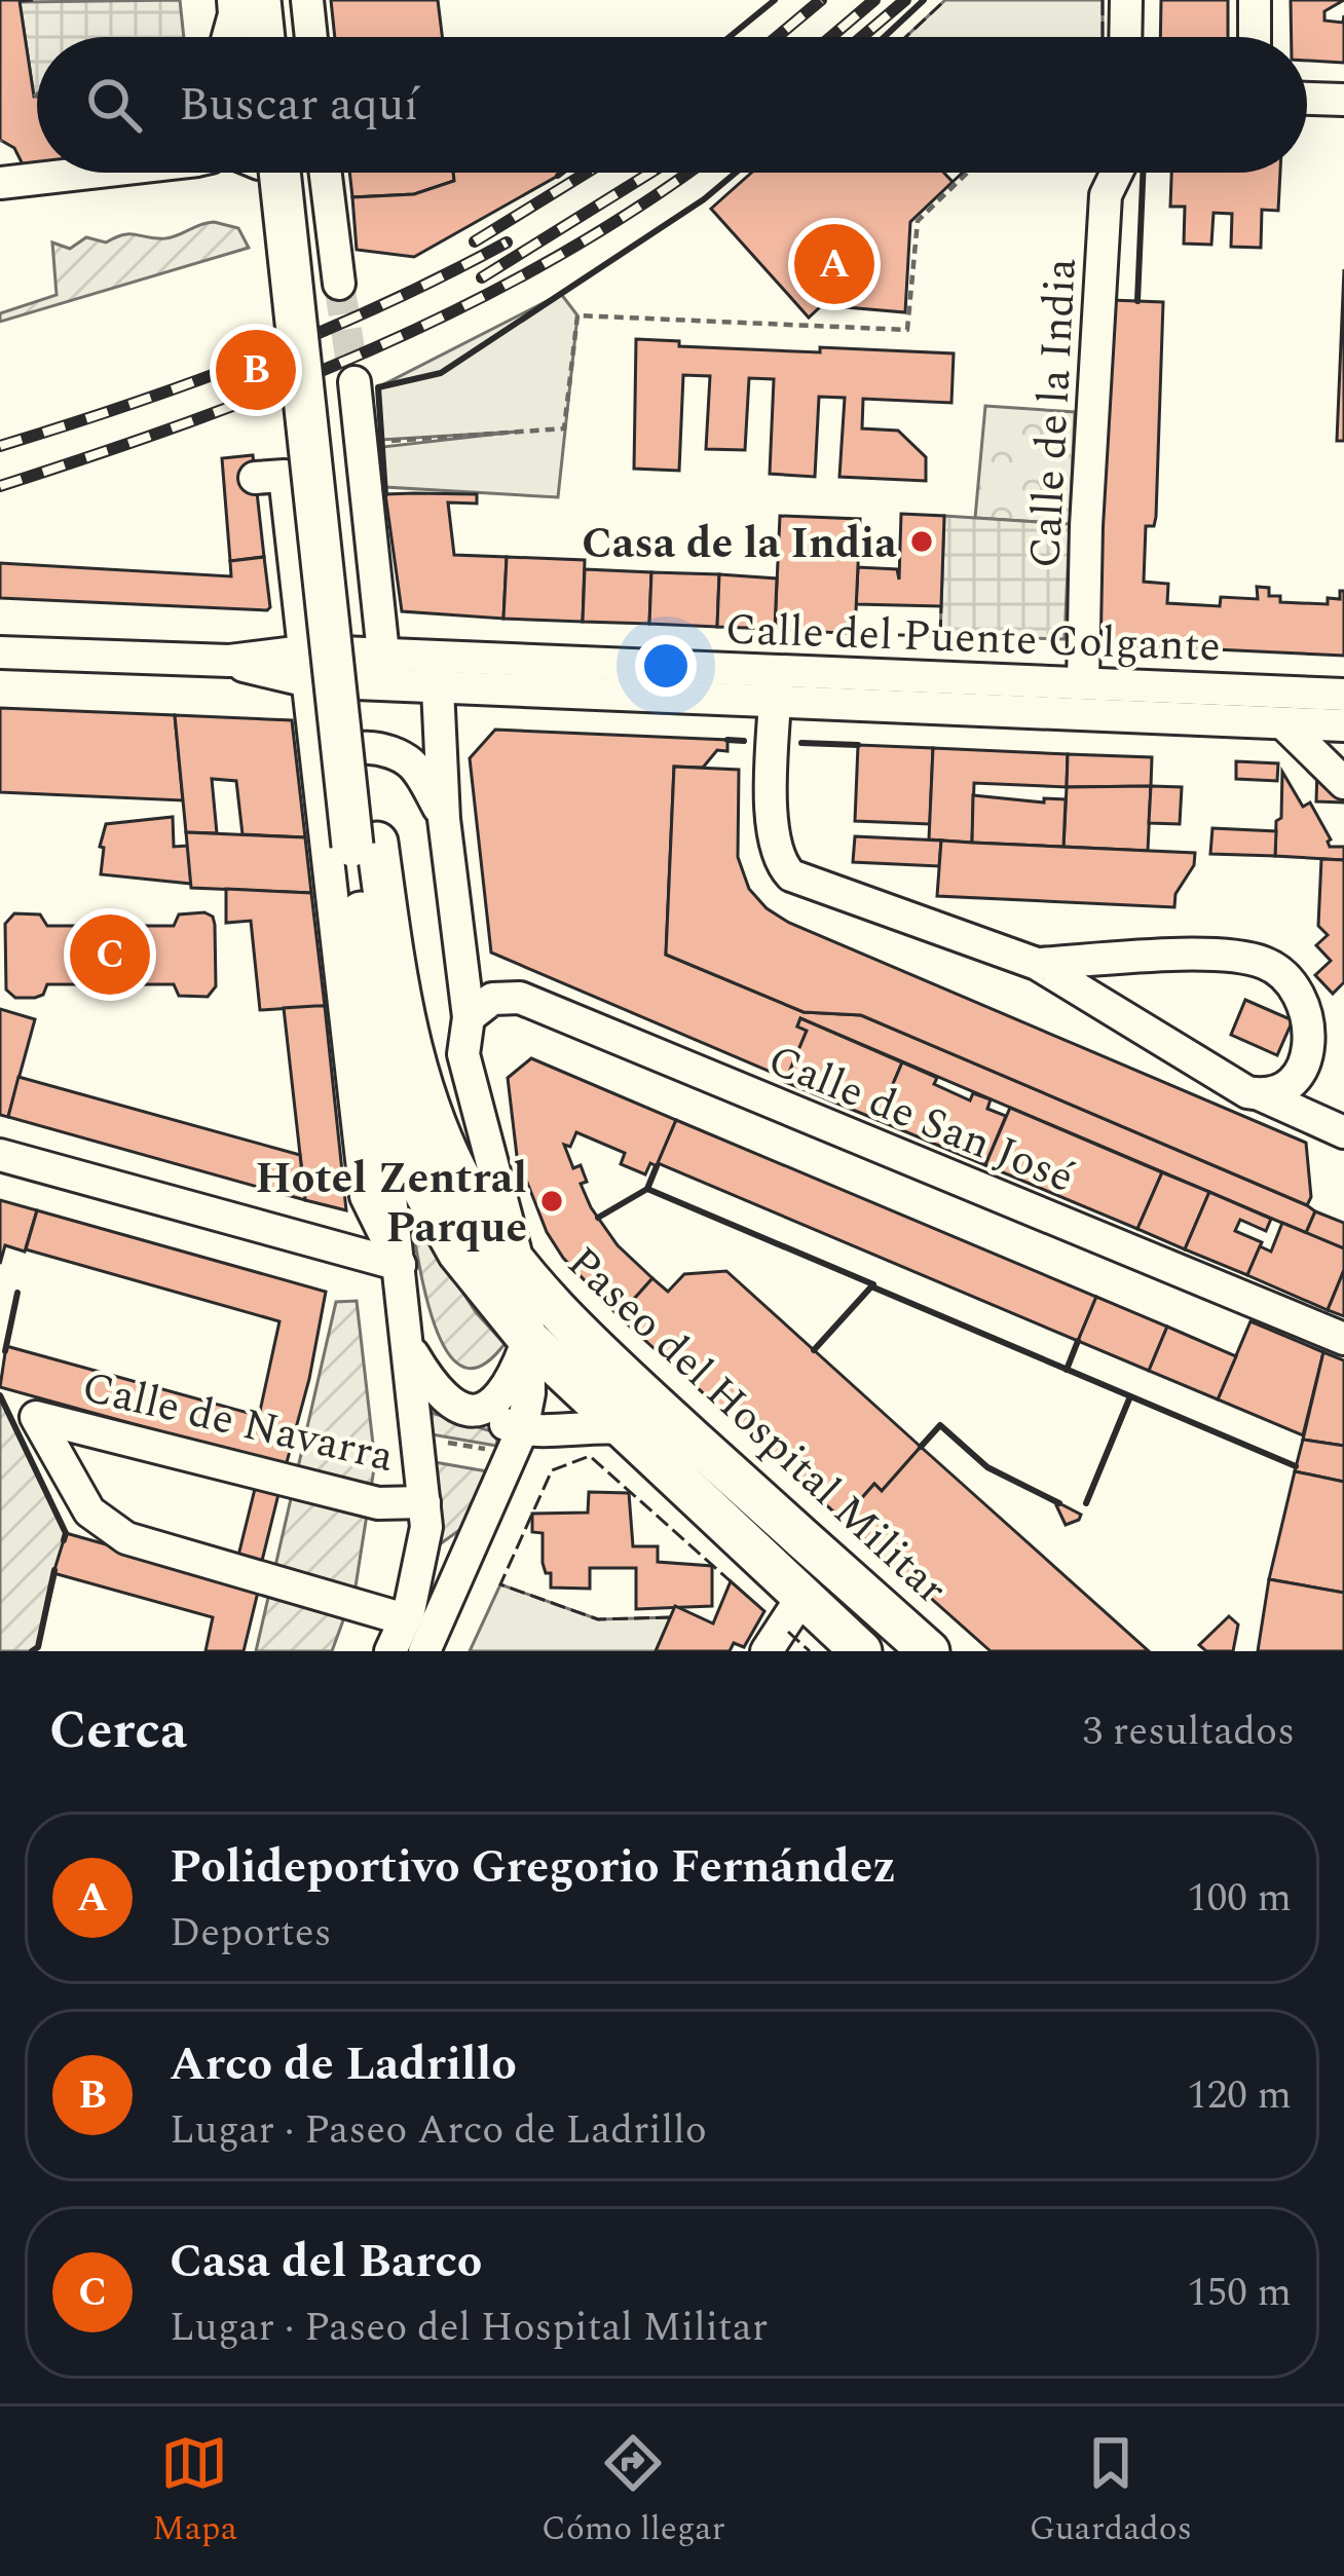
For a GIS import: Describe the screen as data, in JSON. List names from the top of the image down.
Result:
{
  "streets": {
    "main road": ["Paseo del Hospital Militar"],
    "street": [
      "Calle de la India",
      "Calle del Puente Colgante",
      "Calle de San José",
      "Calle de Navarra"
    ]
  },
  "crossings": [
    ["Calle de la India", "Calle del Puente Colgante"]
  ],
  "places": ["Casa de la India", "Hotel Zentral Parque"],
  "page": {
    "search": "Buscar aquí",
    "pins": ["A", "B", "C"],
    "heading": ["Cerca", "3 resultados"],
    "list": [
      {
        "mark": "A",
        "name": "Polideportivo Gregorio Fernández",
        "note": "Deportes",
        "value": "100 m"
      },
      {
        "mark": "B",
        "name": "Arco de Ladrillo",
        "note": "Lugar · Paseo Arco de Ladrillo",
        "value": "120 m"
      },
      {
        "mark": "C",
        "name": "Casa del Barco",
        "note": "Lugar · Paseo del Hospital Militar",
        "value": "150 m"
      }
    ],
    "nav": ["Mapa", "Cómo llegar", "Guardados"]
  }
}
